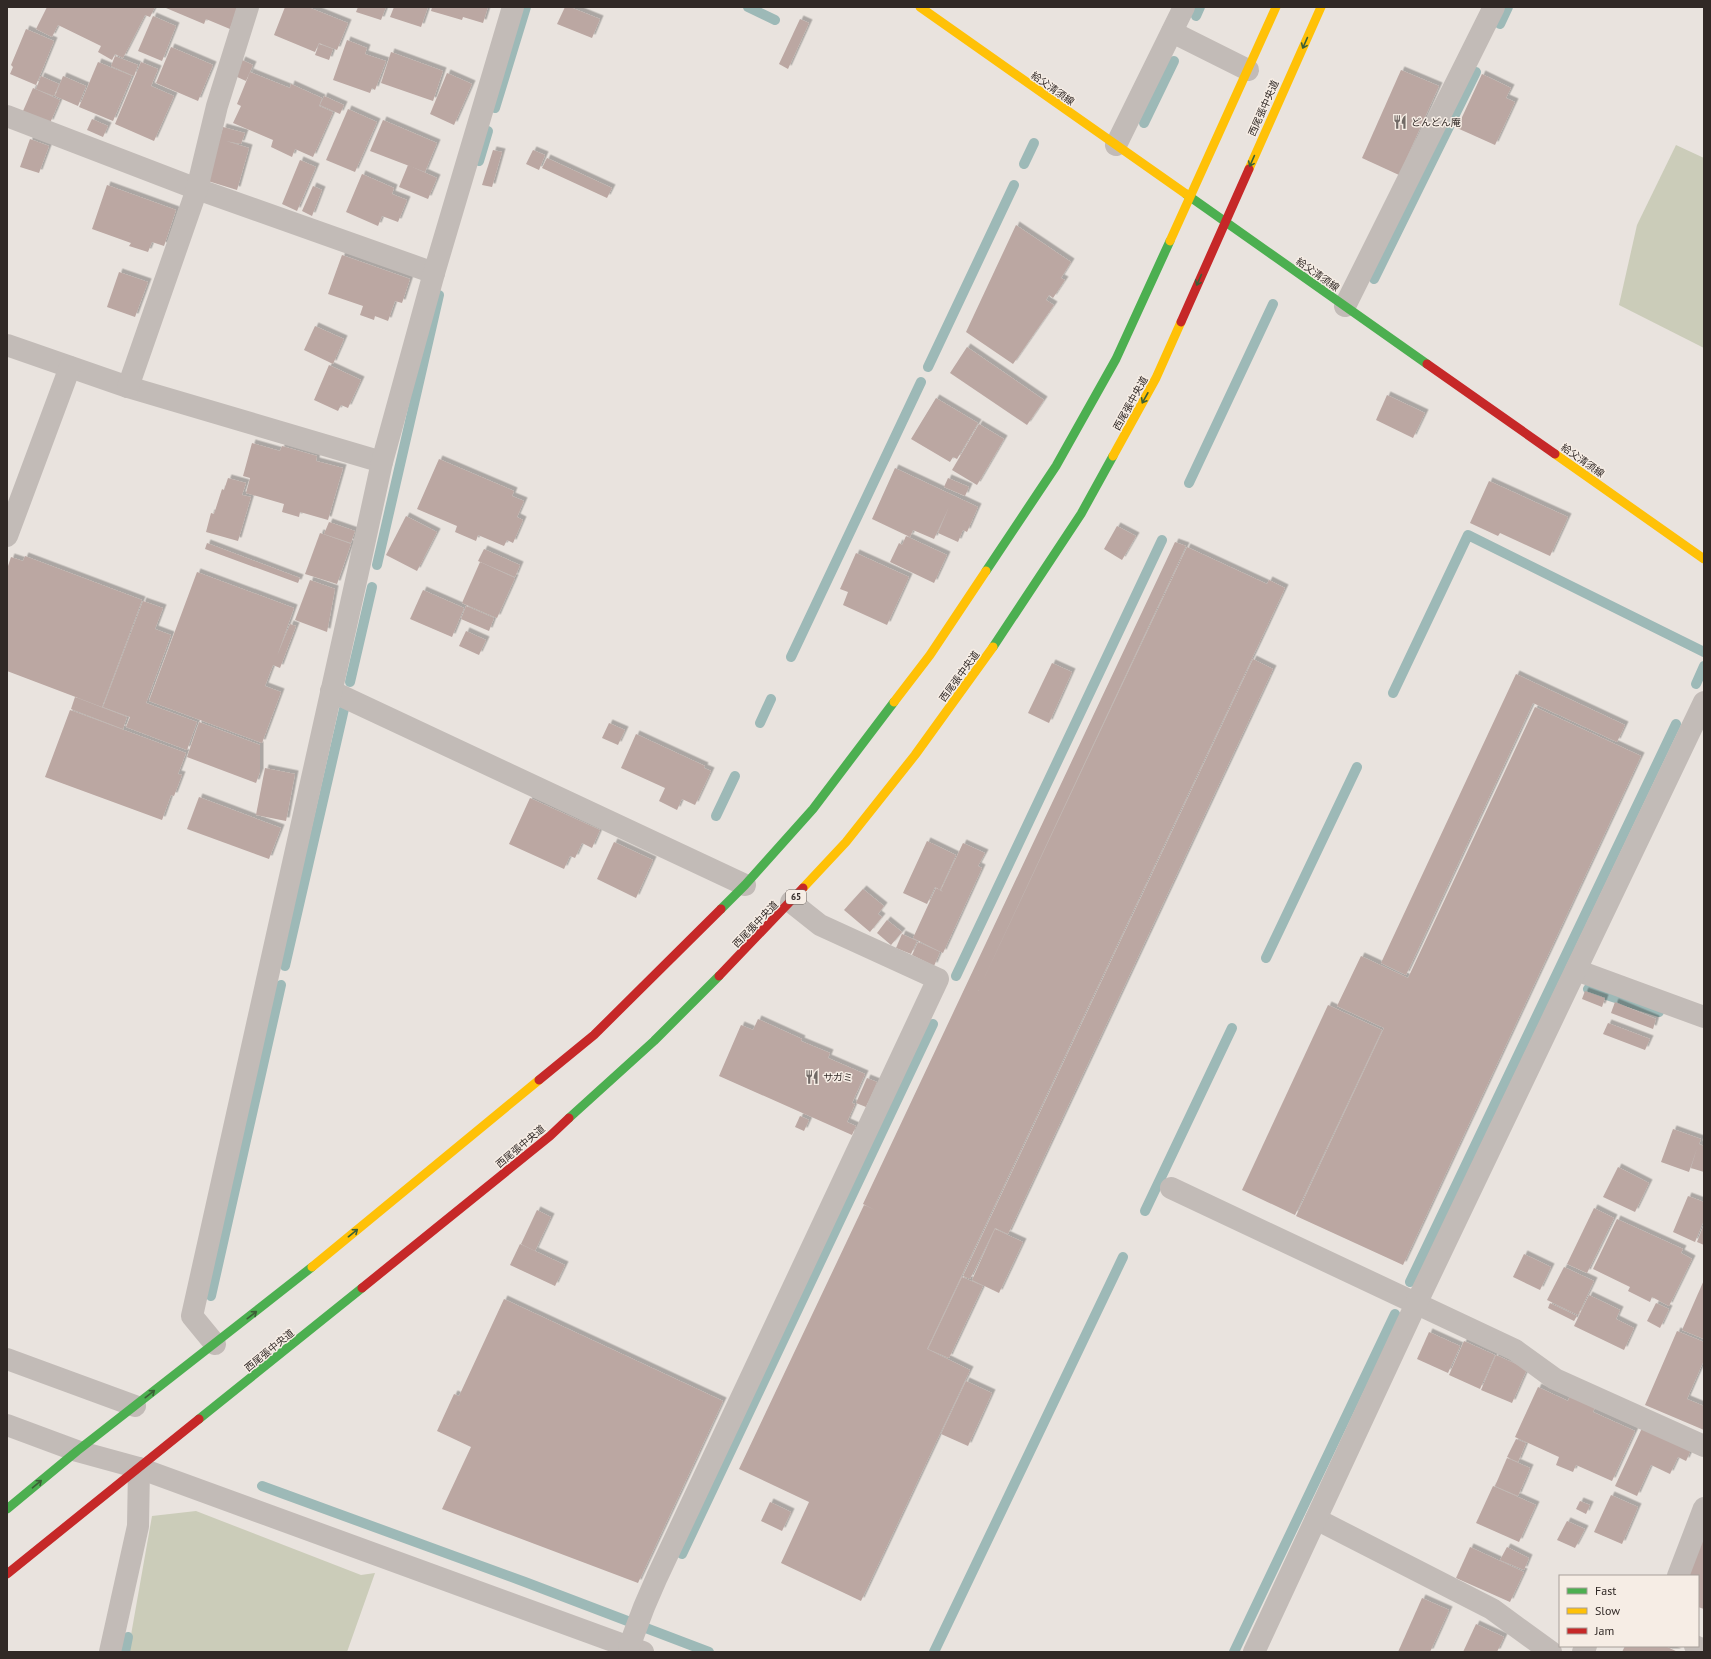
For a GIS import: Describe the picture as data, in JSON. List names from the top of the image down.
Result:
{
  "streets": {
    "main road": ["給父清須線", "西尾張中央道", "65"]
  },
  "crossings": [
    ["給父清須線", "西尾張中央道"]
  ],
  "places": {
    "restaurant": ["どんどん庵", "サガミ"]
  },
  "legend": ["Fast", "Slow", "Jam"]
}
